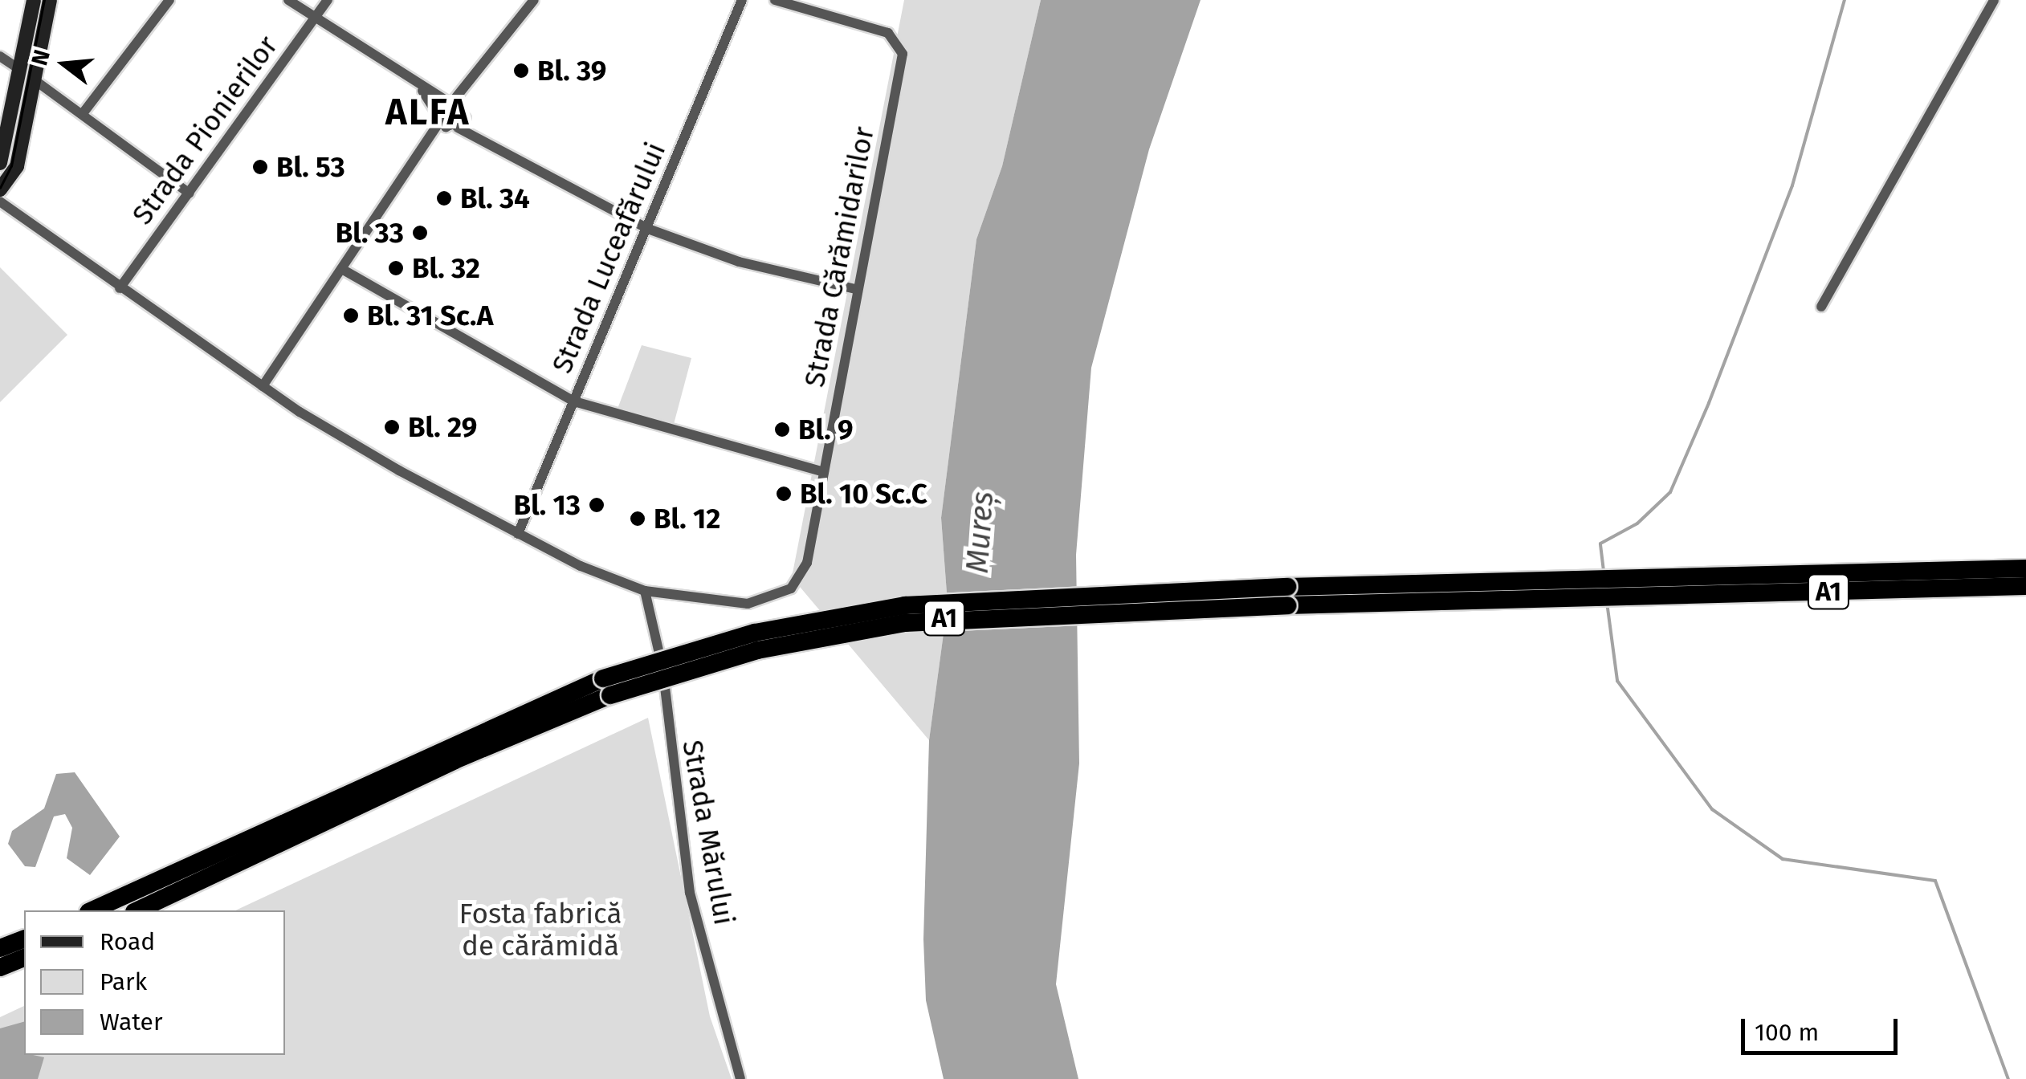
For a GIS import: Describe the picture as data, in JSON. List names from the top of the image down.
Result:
{
  "streets": {
    "highway": ["A1"],
    "street": [
      "Strada Pionierilor",
      "Strada Cărămidarilor",
      "Strada Luceafărului",
      "Strada Mărului"
    ]
  },
  "crossings": [
    ["Strada Cărămidarilor", "Strada Mărului"]
  ],
  "districts": ["ALFA"],
  "water": ["Mureș"],
  "parks": ["Fosta fabrică de cărămidă"],
  "places": [
    "Bl. 39",
    "Bl. 53",
    "Bl. 34",
    "Bl. 33",
    "Bl. 32",
    "Bl. 31 Sc.A",
    "Bl. 29",
    "Bl. 9",
    "Bl. 10 Sc.C",
    "Bl. 13",
    "Bl. 12"
  ],
  "legend": ["Road", "Park", "Water"],
  "scale_bar": "100 m",
  "north": "left"
}
